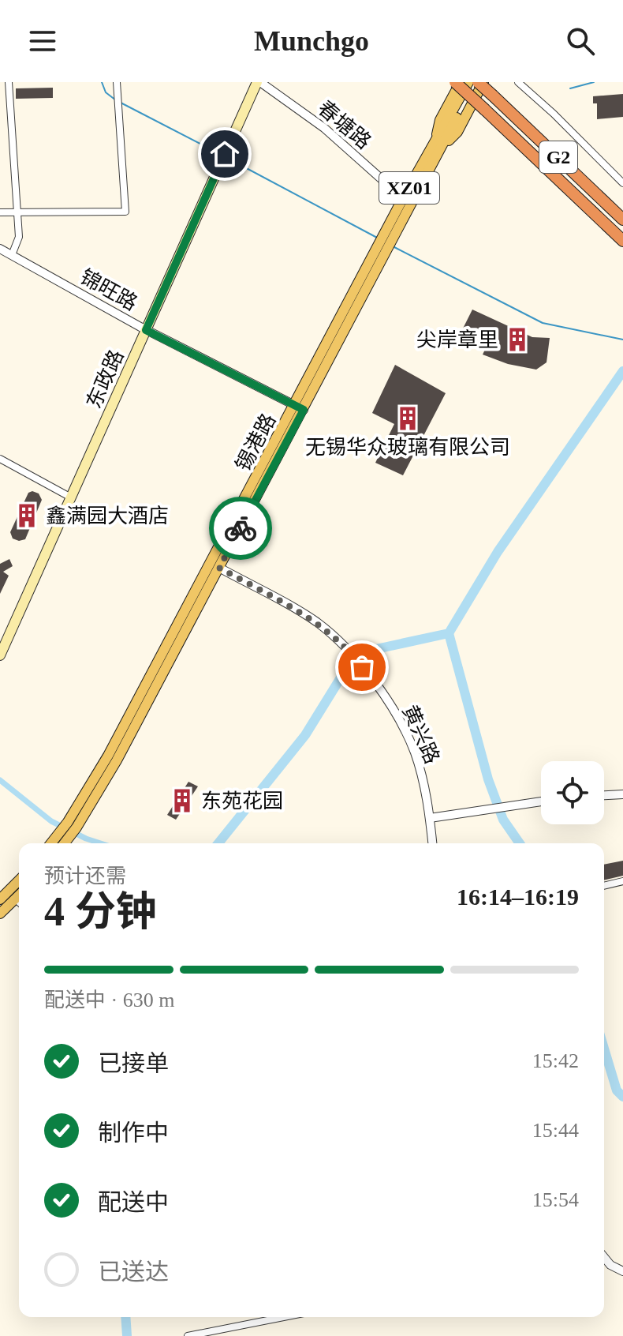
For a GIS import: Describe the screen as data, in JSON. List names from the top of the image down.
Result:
{
  "streets": {
    "highway": ["G2"],
    "main road": ["XZ01", "东政路", "锡港路"],
    "street": ["春塘路", "锦旺路", "黄兴路"]
  },
  "crossings": [
    ["春塘路", "东政路"],
    ["春塘路", "锡港路"],
    ["G2", "锡港路"],
    ["锦旺路", "东政路"],
    ["锦旺路", "锡港路"],
    ["锡港路", "黄兴路"]
  ],
  "places": {
    "building": [
      "尖岸章里",
      "无锡华众玻璃有限公司",
      "鑫满园大酒店",
      "东苑花园"
    ]
  },
  "page": {
    "header": "Munchgo",
    "heading": ["4 分钟", "预计还需", "16:14–16:19"],
    "bar": "配送中 · 630 m",
    "list": [
      ["已接单", "15:42"],
      ["制作中", "15:44"],
      ["配送中", "15:54"],
      "已送达"
    ]
  }
}
